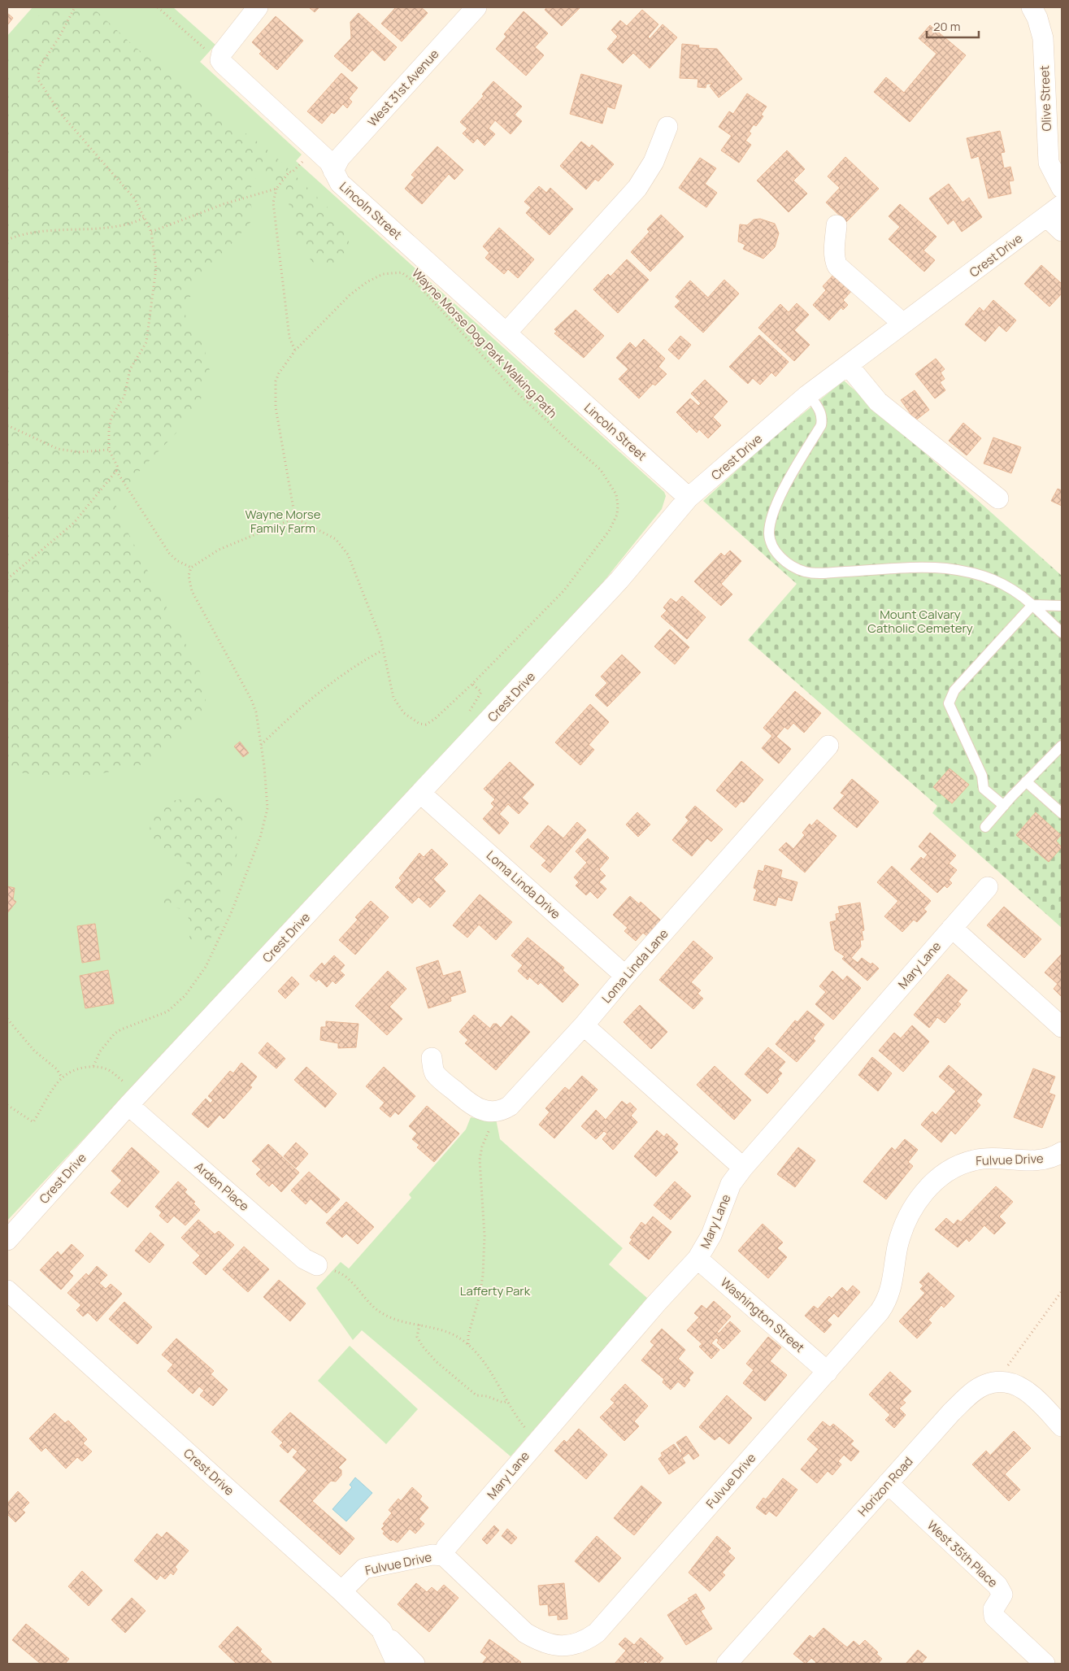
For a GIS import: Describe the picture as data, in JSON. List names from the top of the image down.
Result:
{
  "streets": {
    "street": [
      "West 31st Avenue",
      "Olive Street",
      "Lincoln Street",
      "Crest Drive",
      "Loma Linda Drive",
      "Mary Lane",
      "Loma Linda Lane",
      "Fulvue Drive",
      "Arden Place",
      "Washington Street",
      "Horizon Road",
      "West 35th Place"
    ],
    "path": ["Wayne Morse Dog Park Walking Path"]
  },
  "crossings": [
    ["West 31st Avenue", "Lincoln Street"],
    ["Lincoln Street", "Crest Drive"],
    ["Crest Drive", "Loma Linda Drive"],
    ["Crest Drive", "Fulvue Drive"],
    ["Crest Drive", "Arden Place"],
    ["Loma Linda Drive", "Loma Linda Lane"],
    ["Mary Lane", "Fulvue Drive"],
    ["Mary Lane", "Washington Street"],
    ["Fulvue Drive", "Washington Street"],
    ["Horizon Road", "West 35th Place"]
  ],
  "parks": ["Wayne Morse Family Farm", "Mount Calvary Catholic Cemetery", "Lafferty Park"],
  "scale_bar": "20 m"
}
